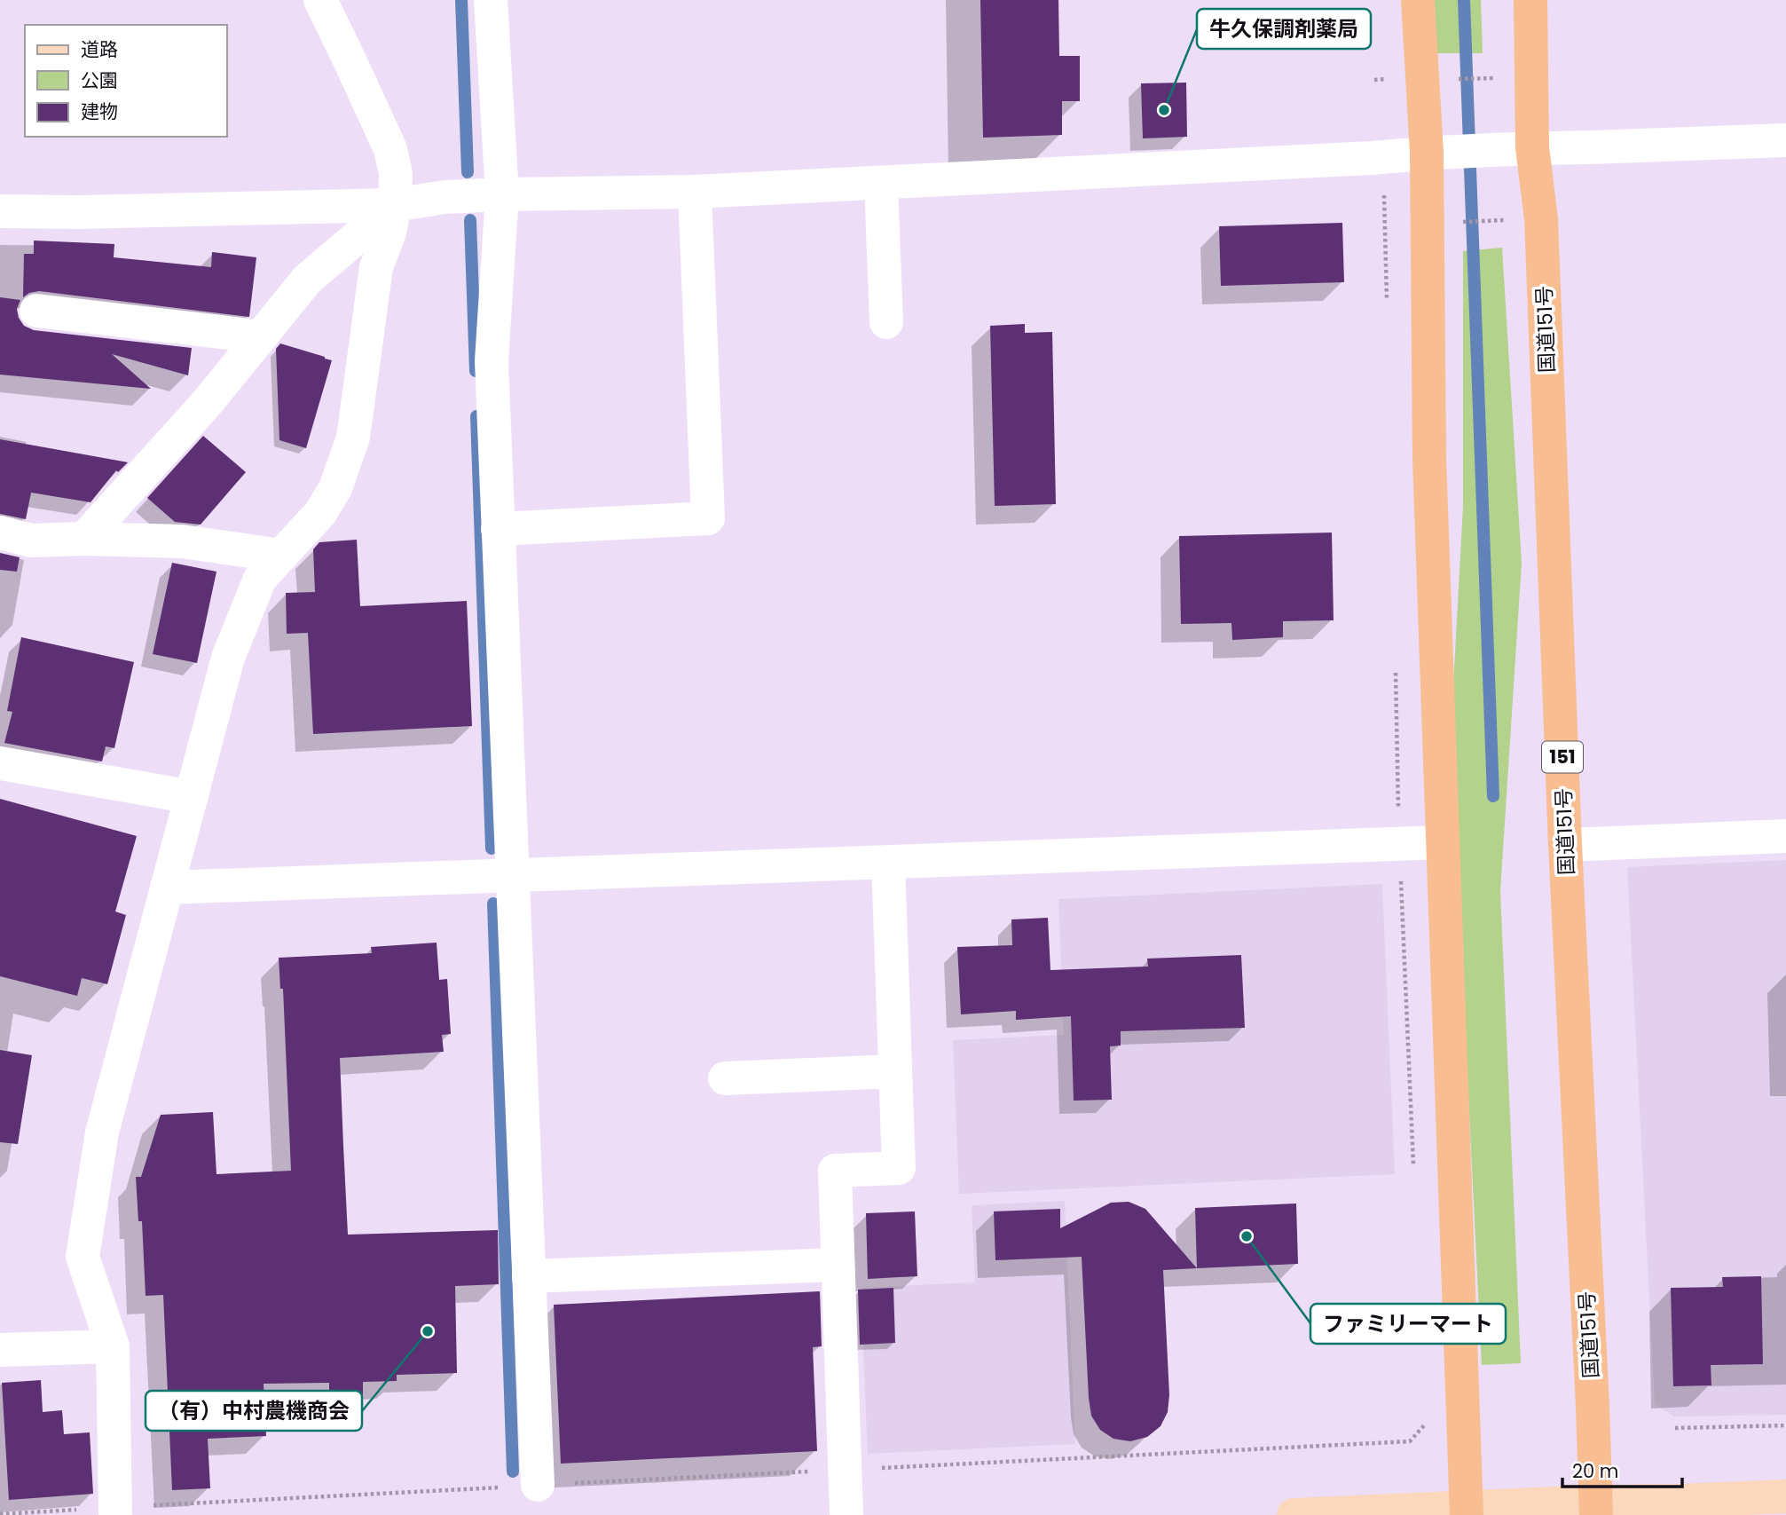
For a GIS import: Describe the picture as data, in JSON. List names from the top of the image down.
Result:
{
  "streets": {
    "highway": ["国道151号", "151"]
  },
  "places": ["牛久保調剤薬局", "ファミリーマート", "（有）中村農機商会"],
  "legend": ["道路", "公園", "建物"],
  "scale_bar": "20 m"
}
